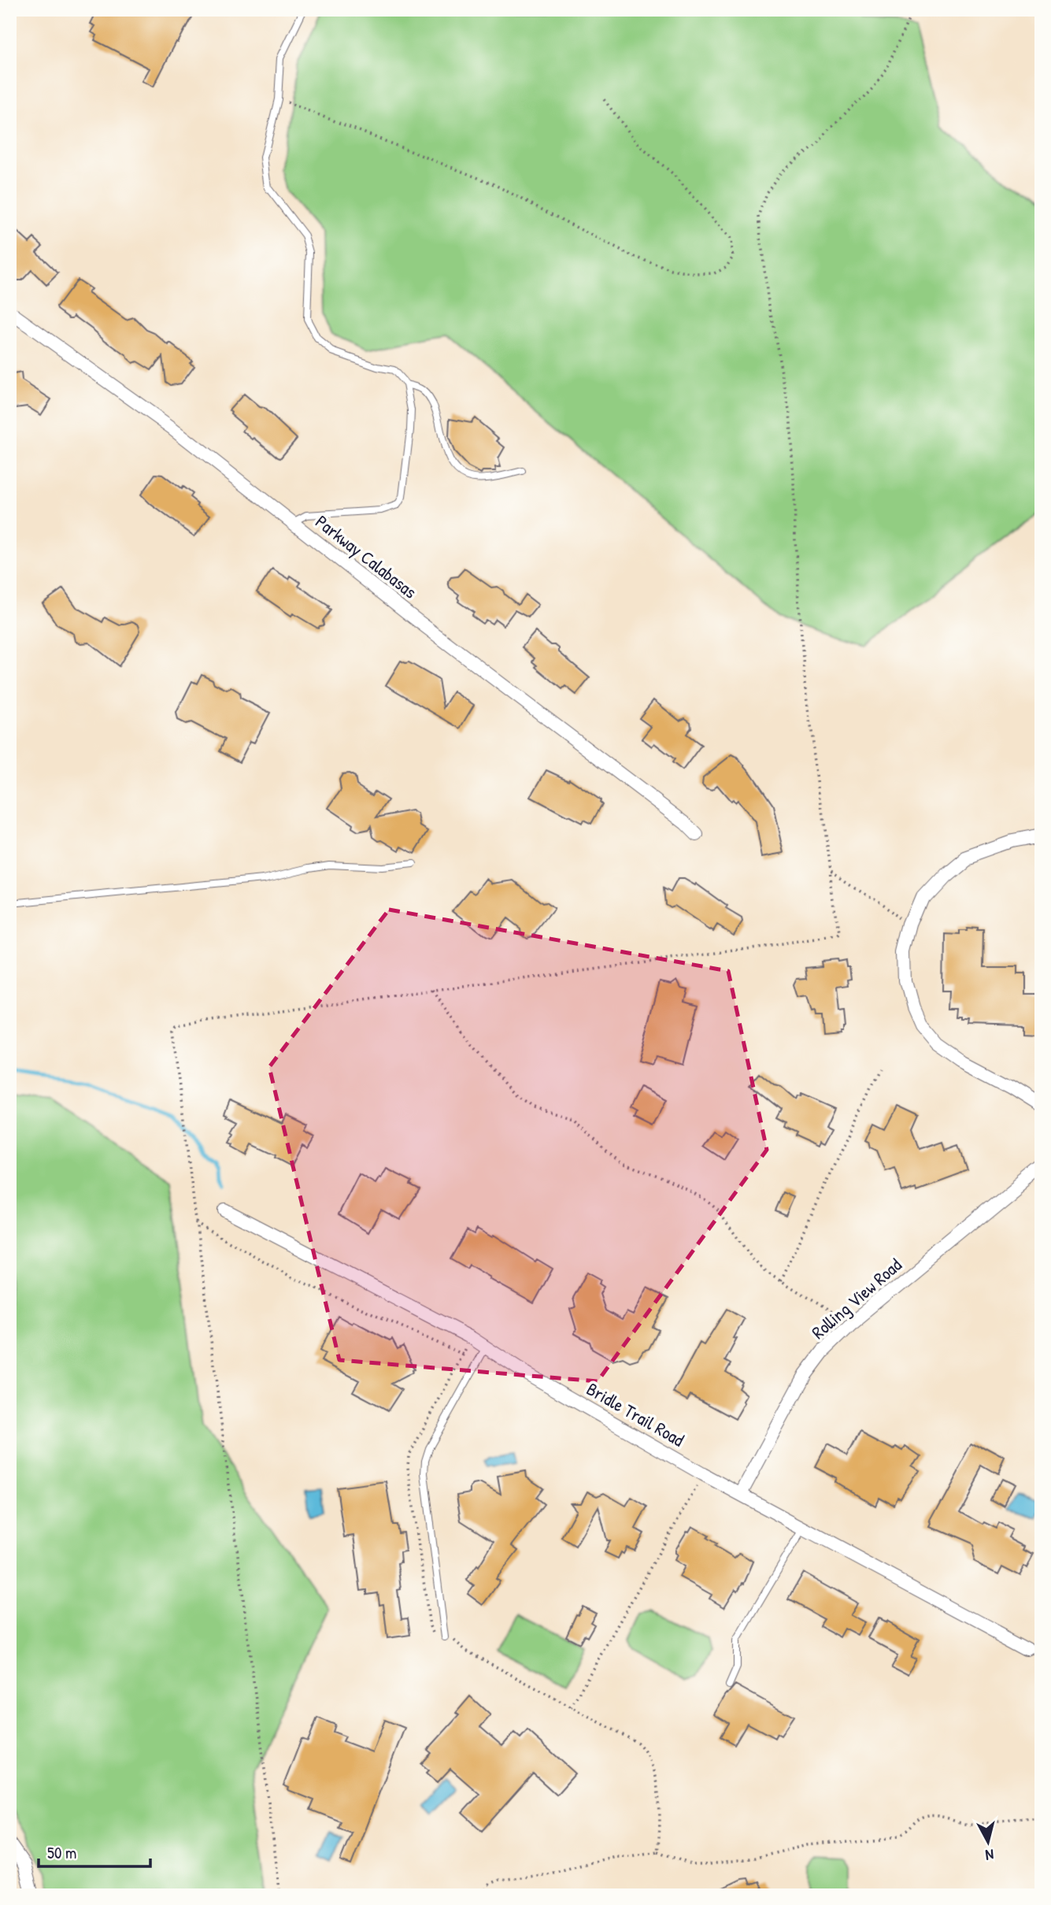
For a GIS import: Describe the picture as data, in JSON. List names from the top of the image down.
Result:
{
  "streets": {
    "street": ["Parkway Calabasas", "Rolling View Road", "Bridle Trail Road"]
  },
  "crossings": [
    ["Rolling View Road", "Bridle Trail Road"]
  ],
  "scale_bar": "50 m",
  "north": "bottom"
}
